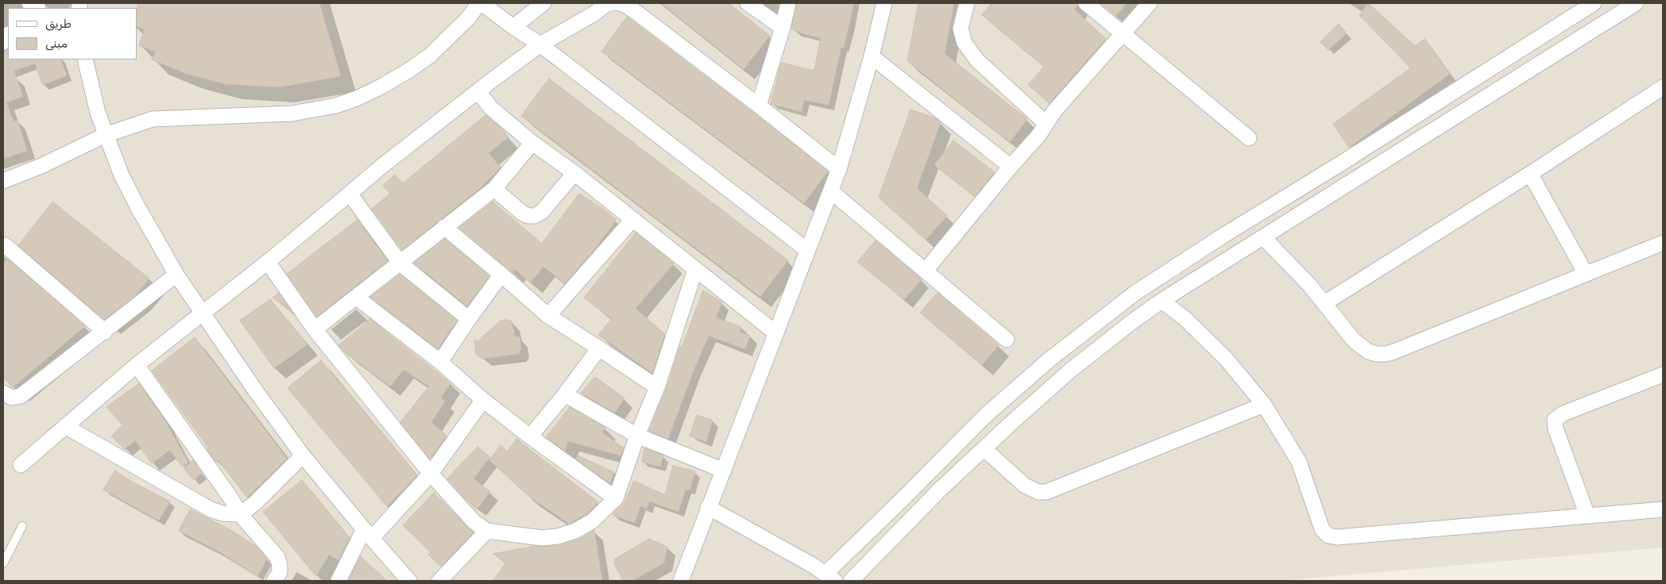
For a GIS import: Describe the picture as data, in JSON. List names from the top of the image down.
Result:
{
  "legend": ["طريق", "مبنى"]
}
